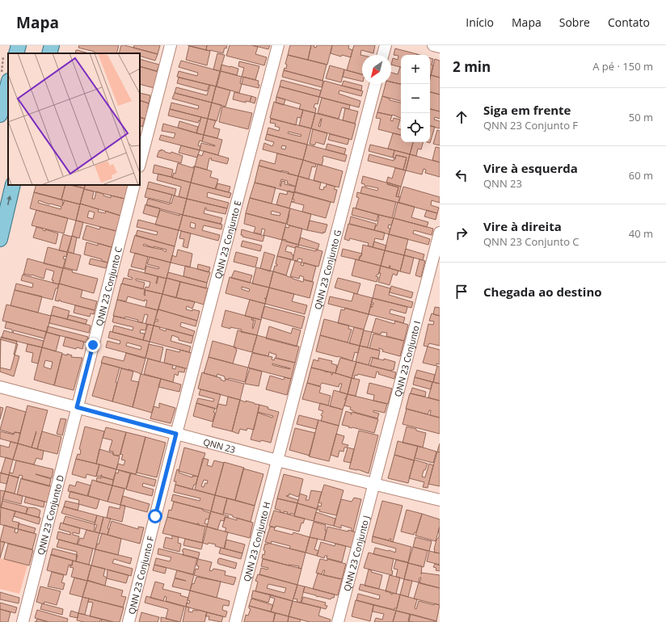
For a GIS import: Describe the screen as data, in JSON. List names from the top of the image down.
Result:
{
  "streets": {
    "street": [
      "QNN 23 Conjunto E",
      "QNN 23 Conjunto G",
      "QNN 23 Conjunto C",
      "QNN 23 Conjunto I",
      "QNN 23",
      "QNN 23 Conjunto D",
      "QNN 23 Conjunto H",
      "QNN 23 Conjunto J",
      "QNN 23 Conjunto F"
    ]
  },
  "crossings": [
    ["QNN 23 Conjunto E", "QNN 23"],
    ["QNN 23 Conjunto E", "QNN 23 Conjunto F"],
    ["QNN 23 Conjunto G", "QNN 23"],
    ["QNN 23 Conjunto G", "QNN 23 Conjunto H"],
    ["QNN 23 Conjunto C", "QNN 23"],
    ["QNN 23 Conjunto C", "QNN 23 Conjunto D"],
    ["QNN 23 Conjunto I", "QNN 23"],
    ["QNN 23 Conjunto I", "QNN 23 Conjunto J"],
    ["QNN 23", "QNN 23 Conjunto D"],
    ["QNN 23", "QNN 23 Conjunto H"],
    ["QNN 23", "QNN 23 Conjunto J"],
    ["QNN 23", "QNN 23 Conjunto F"]
  ],
  "north": "bottom left",
  "page": {
    "header": "Mapa",
    "nav": [
      "Início",
      "Mapa",
      "Sobre",
      "Contato"
    ],
    "heading": ["2 min", "A pé · 150 m"],
    "map_buttons": ["+", "−"],
    "list": [
      ["Siga em frente", "QNN 23 Conjunto F", "50 m"],
      ["Vire à esquerda", "QNN 23", "60 m"],
      ["Vire à direita", "QNN 23 Conjunto C", "40 m"],
      "Chegada ao destino"
    ]
  }
}
